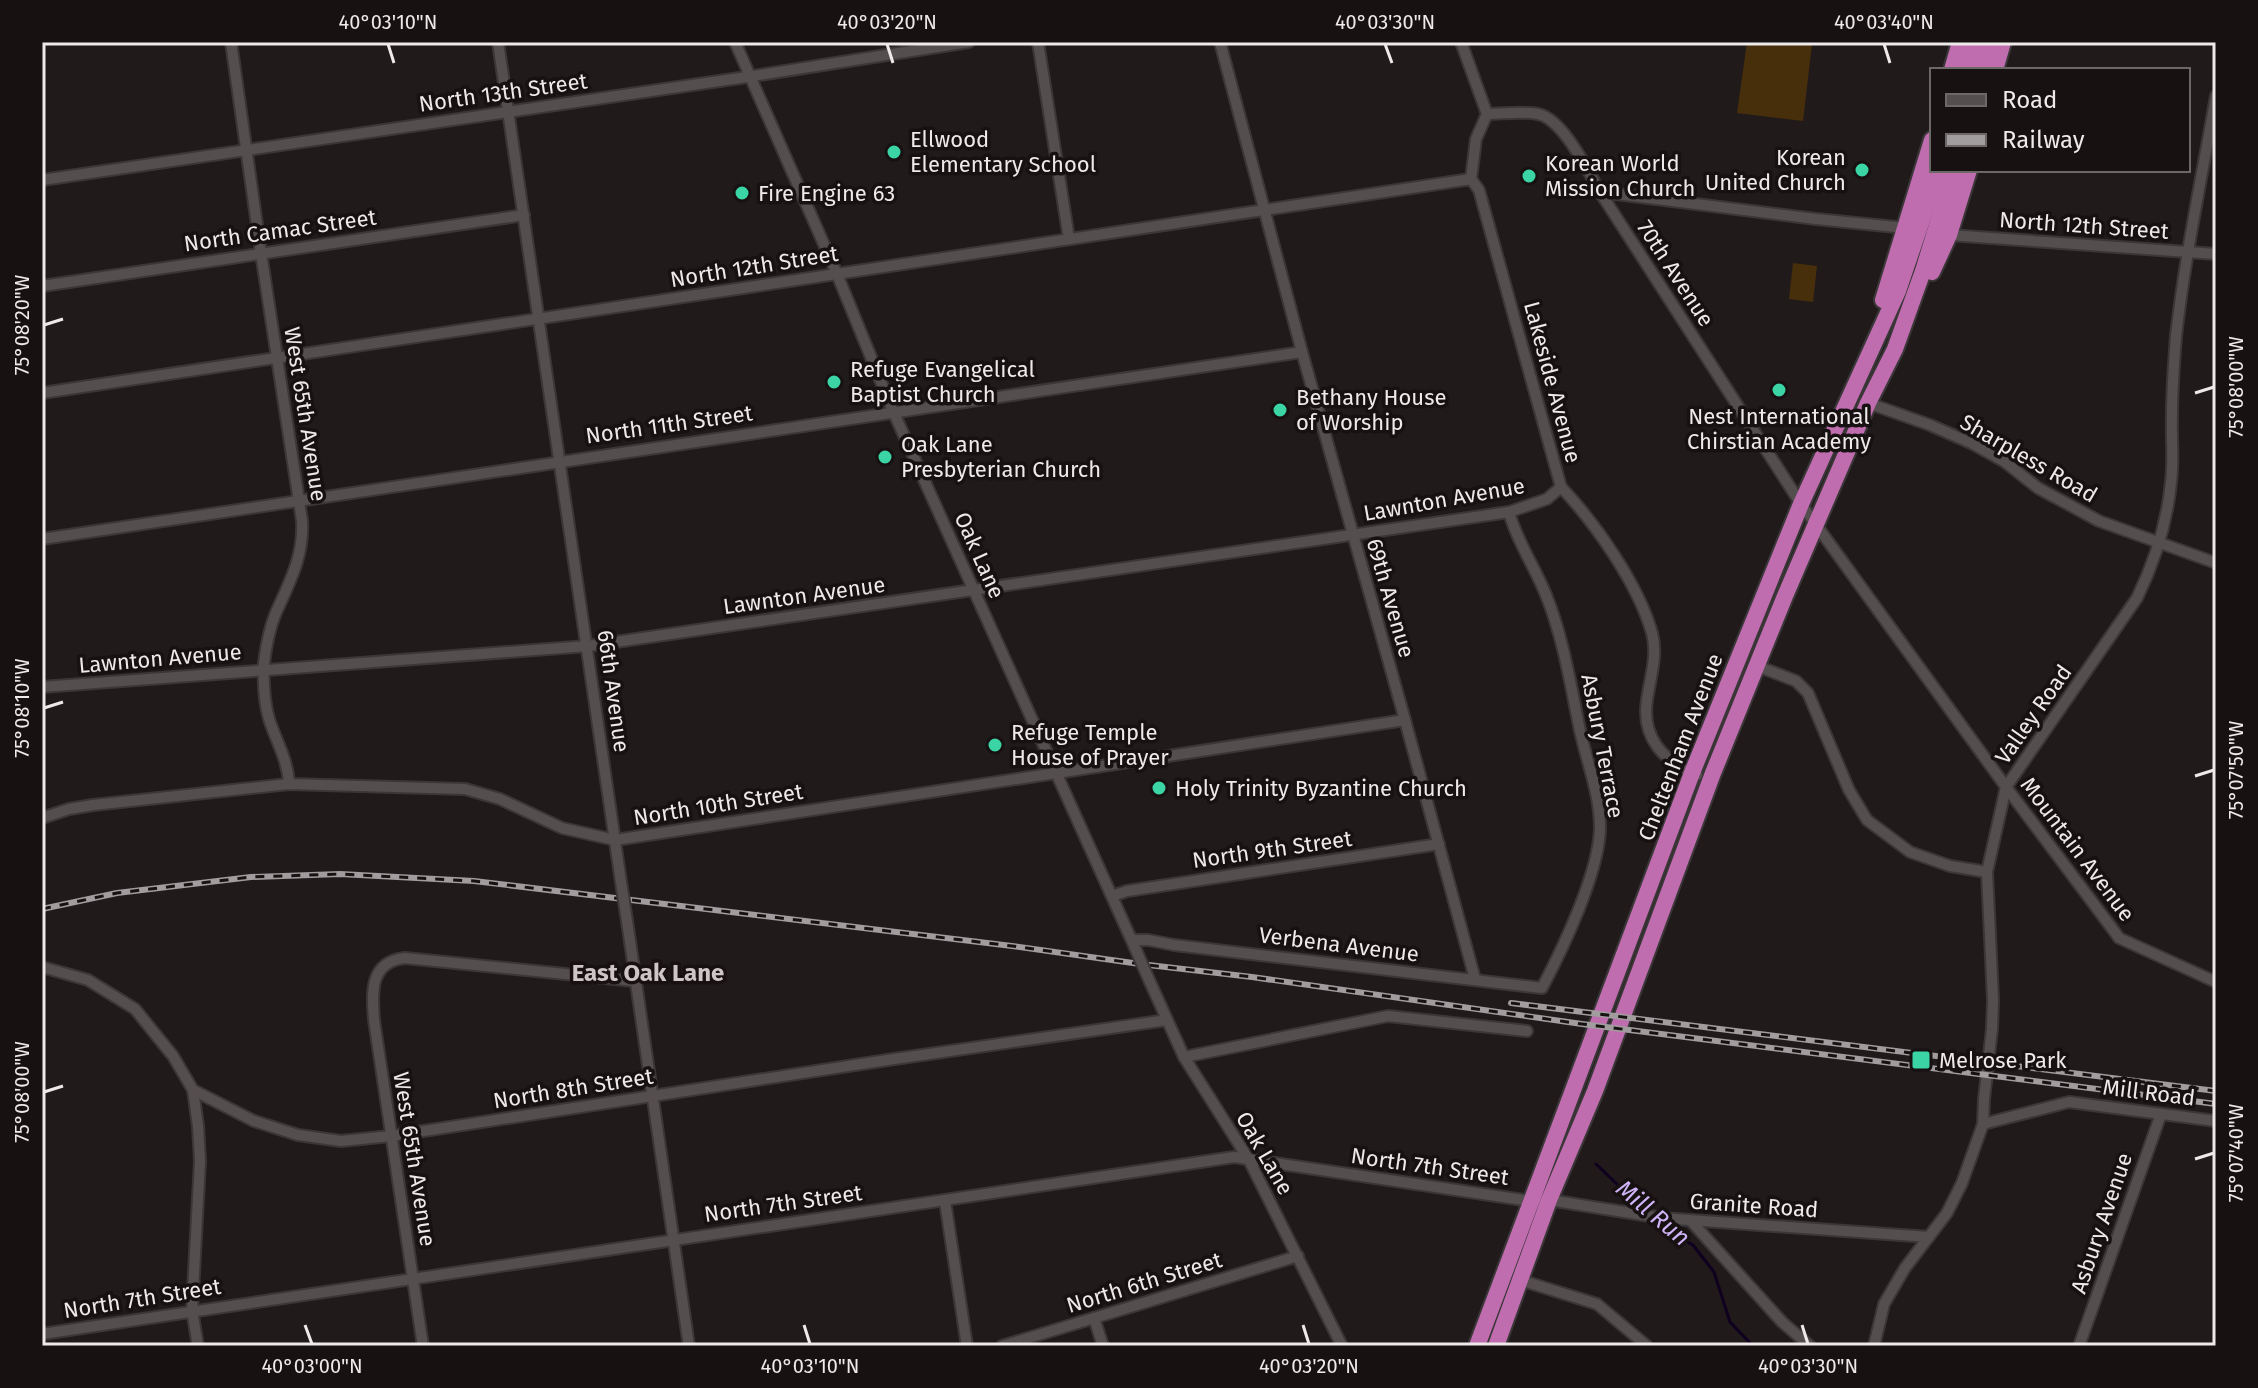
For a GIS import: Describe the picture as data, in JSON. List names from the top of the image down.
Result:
{
  "streets": {
    "highway": ["Cheltenham Avenue"],
    "street": [
      "North 13th Street",
      "North 12th Street",
      "North Camac Street",
      "70th Avenue",
      "Lakeside Avenue",
      "West 65th Avenue",
      "North 11th Street",
      "Sharpless Road",
      "Lawnton Avenue",
      "Oak Lane",
      "69th Avenue",
      "66th Avenue",
      "Valley Road",
      "Asbury Terrace",
      "North 10th Street",
      "North 9th Street",
      "Mountain Avenue",
      "Verbena Avenue",
      "North 8th Street",
      "Mill Road",
      "North 7th Street",
      "Granite Road",
      "Asbury Avenue",
      "North 6th Street"
    ]
  },
  "crossings": [
    ["North 13th Street", "West 65th Avenue"],
    ["North 13th Street", "Oak Lane"],
    ["North 13th Street", "66th Avenue"],
    ["North 12th Street", "Lakeside Avenue"],
    ["North 12th Street", "West 65th Avenue"],
    ["North 12th Street", "Oak Lane"],
    ["North 12th Street", "69th Avenue"],
    ["North 12th Street", "66th Avenue"],
    ["North 12th Street", "Valley Road"],
    ["North Camac Street", "West 65th Avenue"],
    ["North Camac Street", "66th Avenue"],
    ["70th Avenue", "Lakeside Avenue"],
    ["70th Avenue", "Cheltenham Avenue"],
    ["70th Avenue", "Mountain Avenue"],
    ["Lakeside Avenue", "Lawnton Avenue"],
    ["Lakeside Avenue", "Cheltenham Avenue"],
    ["West 65th Avenue", "North 11th Street"],
    ["West 65th Avenue", "Lawnton Avenue"],
    ["West 65th Avenue", "66th Avenue"],
    ["West 65th Avenue", "North 10th Street"],
    ["West 65th Avenue", "North 8th Street"],
    ["West 65th Avenue", "North 7th Street"],
    ["North 11th Street", "Oak Lane"],
    ["North 11th Street", "69th Avenue"],
    ["North 11th Street", "66th Avenue"],
    ["Sharpless Road", "Valley Road"],
    ["Sharpless Road", "Cheltenham Avenue"],
    ["Lawnton Avenue", "Oak Lane"],
    ["Lawnton Avenue", "69th Avenue"],
    ["Lawnton Avenue", "66th Avenue"],
    ["Lawnton Avenue", "Asbury Terrace"],
    ["Oak Lane", "North 10th Street"],
    ["Oak Lane", "North 9th Street"],
    ["Oak Lane", "Verbena Avenue"],
    ["Oak Lane", "North 8th Street"],
    ["Oak Lane", "North 7th Street"],
    ["Oak Lane", "North 6th Street"],
    ["69th Avenue", "North 10th Street"],
    ["69th Avenue", "North 9th Street"],
    ["69th Avenue", "Verbena Avenue"],
    ["66th Avenue", "North 10th Street"],
    ["66th Avenue", "North 8th Street"],
    ["66th Avenue", "North 7th Street"],
    ["Valley Road", "Mountain Avenue"],
    ["Valley Road", "Mill Road"],
    ["Valley Road", "Granite Road"],
    ["Asbury Terrace", "Verbena Avenue"],
    ["Cheltenham Avenue", "Mountain Avenue"],
    ["Cheltenham Avenue", "North 7th Street"],
    ["Cheltenham Avenue", "Granite Road"],
    ["Mill Road", "Asbury Avenue"],
    ["North 7th Street", "Granite Road"]
  ],
  "districts": ["East Oak Lane"],
  "water": ["Mill Run"],
  "places": {
    "other": [
      "Ellwood Elementary School",
      "Korean United Church",
      "Korean World Mission Church",
      "Fire Engine 63",
      "Refuge Evangelical Baptist Church",
      "Nest International Chirstian Academy",
      "Bethany House of Worship",
      "Oak Lane Presbyterian Church",
      "Refuge Temple House of Prayer",
      "Holy Trinity Byzantine Church"
    ],
    "transit": ["Melrose Park"]
  },
  "legend": ["Road", "Railway"],
  "coordinates": [
    "40°03'10\"N",
    "40°03'20\"N",
    "40°03'30\"N",
    "40°03'40\"N",
    "75°08'20\"W",
    "75°08'00\"W",
    "75°08'10\"W",
    "75°07'50\"W",
    "75°07'40\"W",
    "40°03'00\"N"
  ]
}
